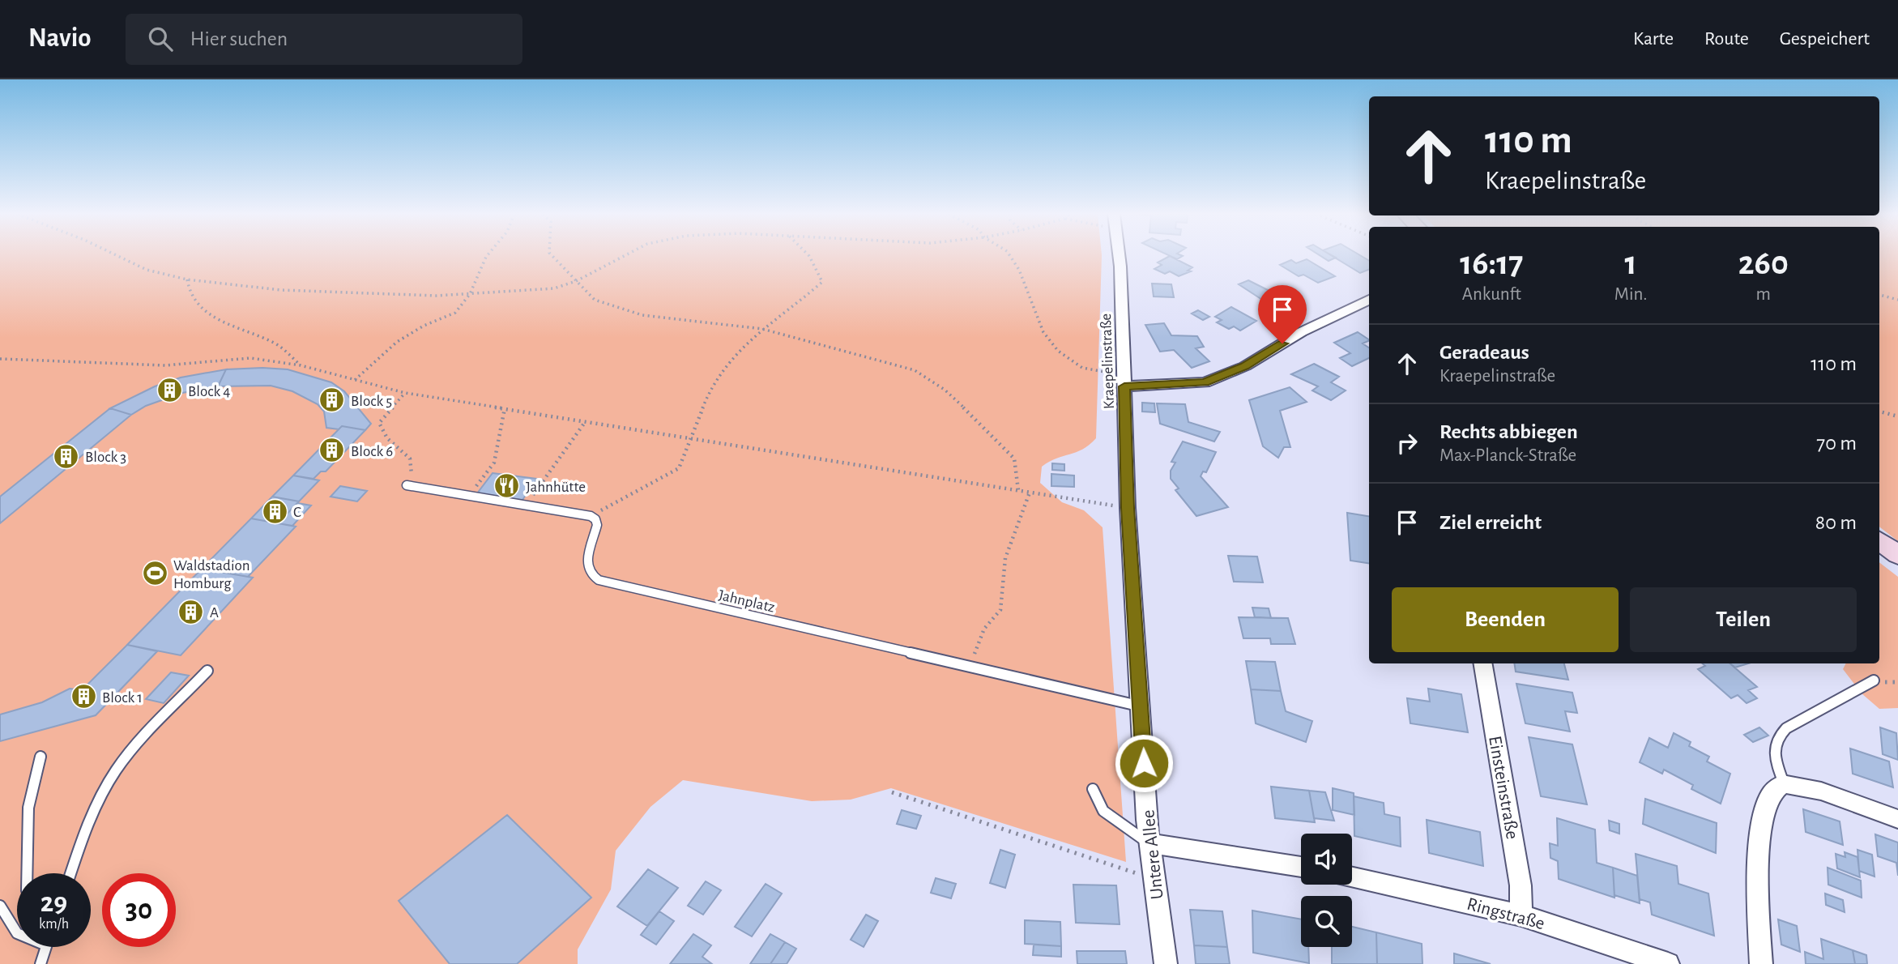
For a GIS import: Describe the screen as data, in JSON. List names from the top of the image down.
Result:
{
  "streets": {
    "street": [
      "Kraepelinstraße",
      "Einsteinstraße",
      "Untere Allee",
      "Ringstraße"
    ],
    "lane": ["Jahnplatz"]
  },
  "crossings": [
    ["Kraepelinstraße", "Untere Allee"],
    ["Jahnplatz", "Untere Allee"],
    ["Einsteinstraße", "Ringstraße"]
  ],
  "places": {
    "building": [
      "Block 4",
      "Block 5",
      "Block 6",
      "Block 3",
      "C",
      "A",
      "Block 1"
    ],
    "restaurant": ["Jahnhütte"],
    "sports": ["Waldstadion Homburg"]
  },
  "page": {
    "header": "Navio",
    "search": "Hier suchen",
    "nav": ["Karte", "Route", "Gespeichert"],
    "turn": ["110 m", "Kraepelinstraße"],
    "eta": [
      "16:17",
      "Ankunft",
      "1",
      "Min.",
      "260",
      "m"
    ],
    "list": [
      {
        "name": "Geradeaus",
        "note": "Kraepelinstraße",
        "value": "110 m"
      },
      {
        "name": "Rechts abbiegen",
        "note": "Max-Planck-Straße",
        "value": "70 m"
      },
      {
        "name": "Ziel erreicht",
        "value": "80 m"
      }
    ],
    "buttons": ["Beenden", "Teilen"],
    "speed": "29 km/h",
    "limit": "30"
  }
}
